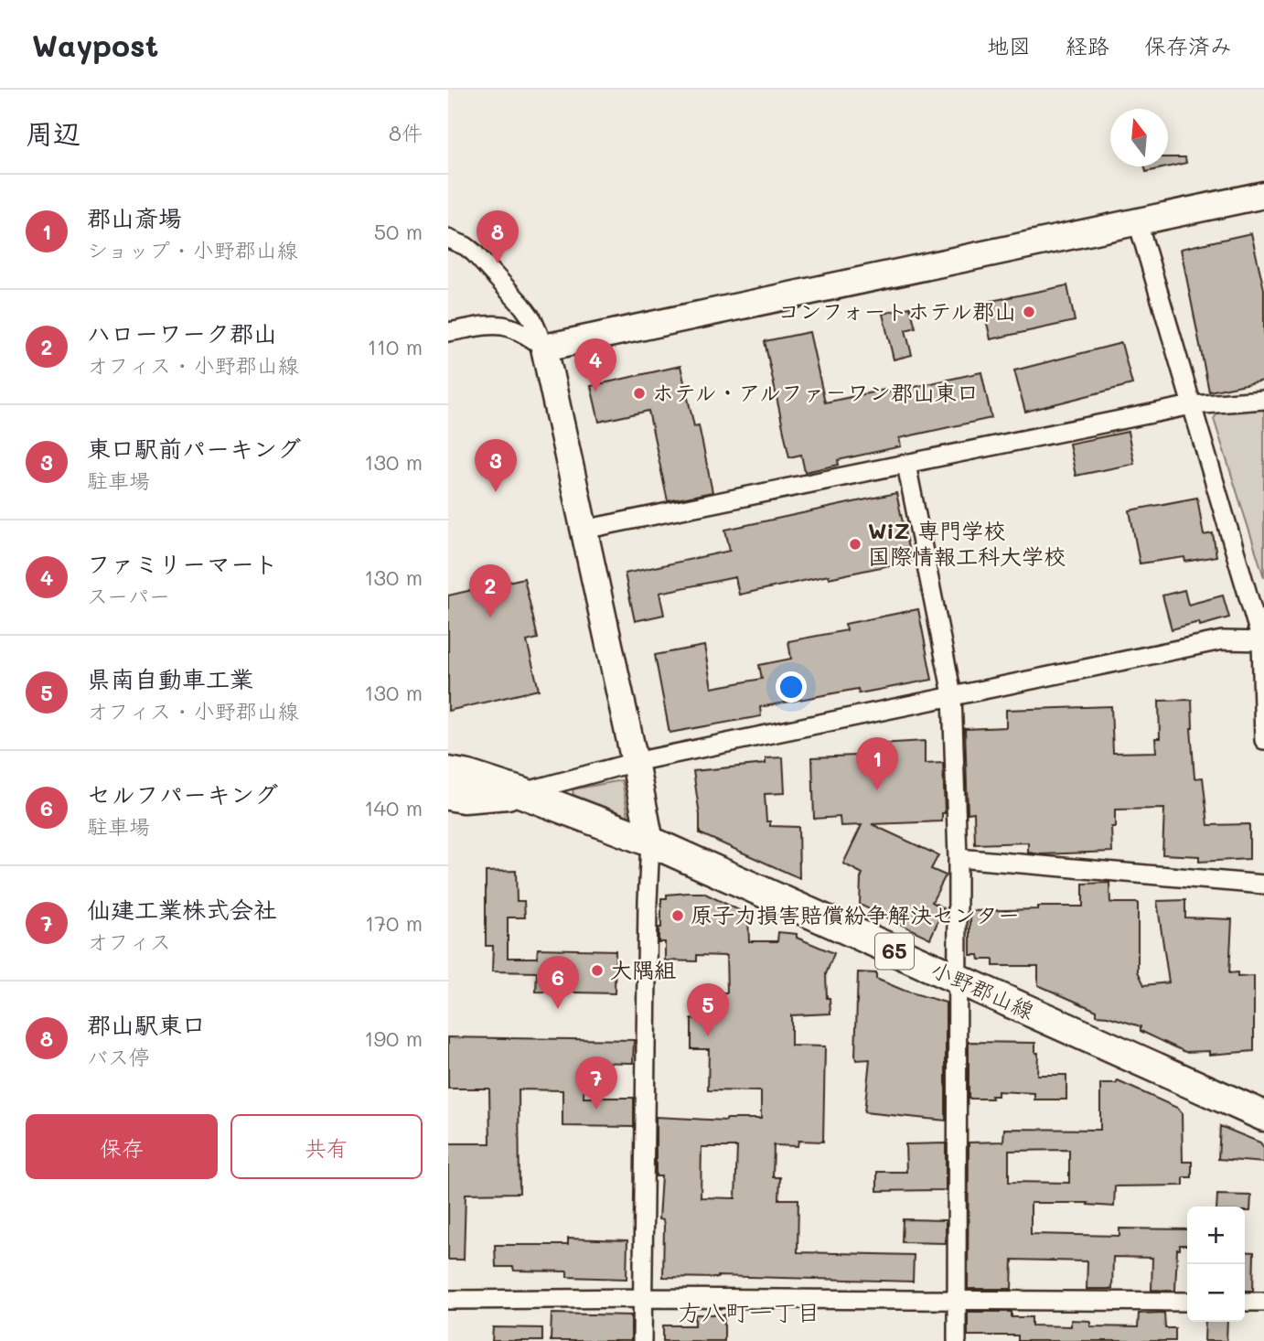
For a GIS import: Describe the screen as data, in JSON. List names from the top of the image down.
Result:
{
  "streets": {
    "main road": ["65", "小野郡山線"]
  },
  "districts": ["方八町一丁目"],
  "places": [
    "コンフォートホテル郡山",
    "ホテル・アルファ－ワン郡山東口",
    "WiZ 専門学校 国際情報工科大学校",
    "原子力損害賠償紛争解決センター",
    "大隅組"
  ],
  "north": "top",
  "page": {
    "header": "Waypost",
    "nav": ["地図", "経路", "保存済み"],
    "heading": ["周辺", "8件"],
    "list": [
      {
        "mark": "1",
        "name": "郡山斎場",
        "note": "ショップ · 小野郡山線",
        "value": "50 m"
      },
      {
        "mark": "2",
        "name": "ハローワーク郡山",
        "note": "オフィス · 小野郡山線",
        "value": "110 m"
      },
      {
        "mark": "3",
        "name": "東口駅前パーキング",
        "note": "駐車場",
        "value": "130 m"
      },
      {
        "mark": "4",
        "name": "ファミリーマート",
        "note": "スーパー",
        "value": "130 m"
      },
      {
        "mark": "5",
        "name": "県南自動車工業",
        "note": "オフィス · 小野郡山線",
        "value": "130 m"
      },
      {
        "mark": "6",
        "name": "セルフパーキング",
        "note": "駐車場",
        "value": "140 m"
      },
      {
        "mark": "7",
        "name": "仙建工業株式会社",
        "note": "オフィス",
        "value": "170 m"
      },
      {
        "mark": "8",
        "name": "郡山駅東口",
        "note": "バス停",
        "value": "190 m"
      }
    ],
    "pins": [
      "8",
      "4",
      "3",
      "2",
      "1",
      "6",
      "5",
      "7"
    ],
    "buttons": ["保存", "共有"],
    "map_buttons": ["+", "−"]
  }
}
